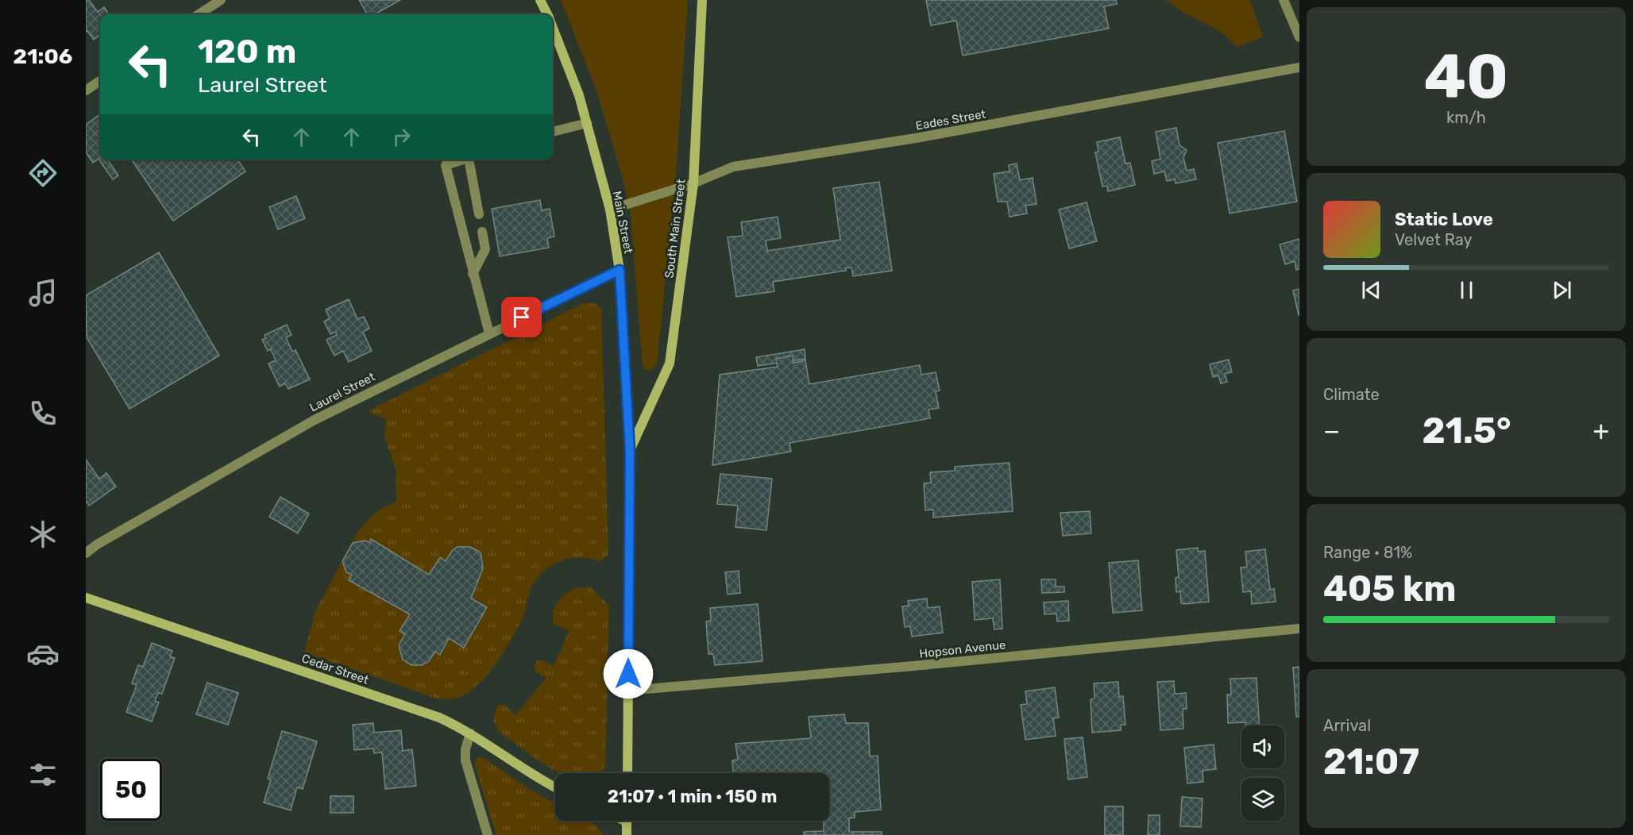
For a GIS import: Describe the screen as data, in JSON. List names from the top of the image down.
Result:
{
  "streets": {
    "street": [
      "Eades Street",
      "Main Street",
      "South Main Street",
      "Laurel Street",
      "Hopson Avenue",
      "Cedar Street"
    ]
  },
  "crossings": [
    ["Eades Street", "Main Street"],
    ["Eades Street", "South Main Street"],
    ["Main Street", "South Main Street"],
    ["Main Street", "Laurel Street"],
    ["Main Street", "Hopson Avenue"]
  ],
  "page": {
    "tabs": "21:06",
    "tile": [
      ["40", "km/h"],
      "Climate",
      ["Range · 81%", "405 km"],
      ["Arrival", "21:07"]
    ],
    "turn": ["120 m", "Laurel Street"],
    "song": ["Static Love", "Velvet Ray"],
    "heat": ["−", "21.5°", "+"],
    "limit": "50",
    "trip": "21:07 · 1 min · 150 m"
  }
}
